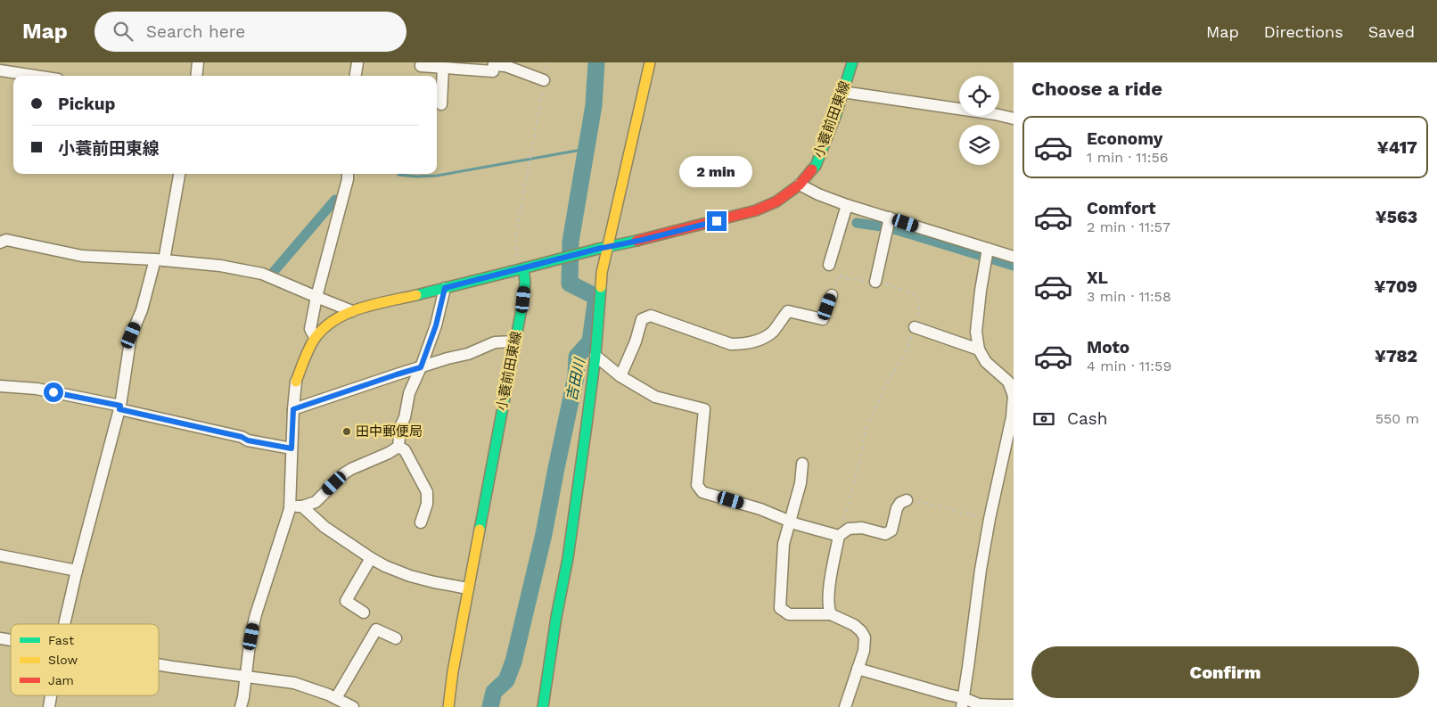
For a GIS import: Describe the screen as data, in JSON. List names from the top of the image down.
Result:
{
  "streets": {
    "street": ["小蓑前田東線"]
  },
  "water": ["吉田川"],
  "places": ["田中郵便局"],
  "legend": ["Fast", "Slow", "Jam"],
  "page": {
    "header": "Map",
    "search": "Search here",
    "nav": ["Map", "Directions", "Saved"],
    "heading": "Choose a ride",
    "banner": ["Pickup", "小蓑前田東線"],
    "list": [
      {
        "name": "Economy",
        "note": "1 min · 11:56",
        "value": "¥417"
      },
      {
        "name": "Comfort",
        "note": "2 min · 11:57",
        "value": "¥563"
      },
      {
        "name": "XL",
        "note": "3 min · 11:58",
        "value": "¥709"
      },
      {
        "name": "Moto",
        "note": "4 min · 11:59",
        "value": "¥782"
      }
    ],
    "bubble": "2 min",
    "pay": ["Cash", "550 m"],
    "buttons": "Confirm"
  }
}
